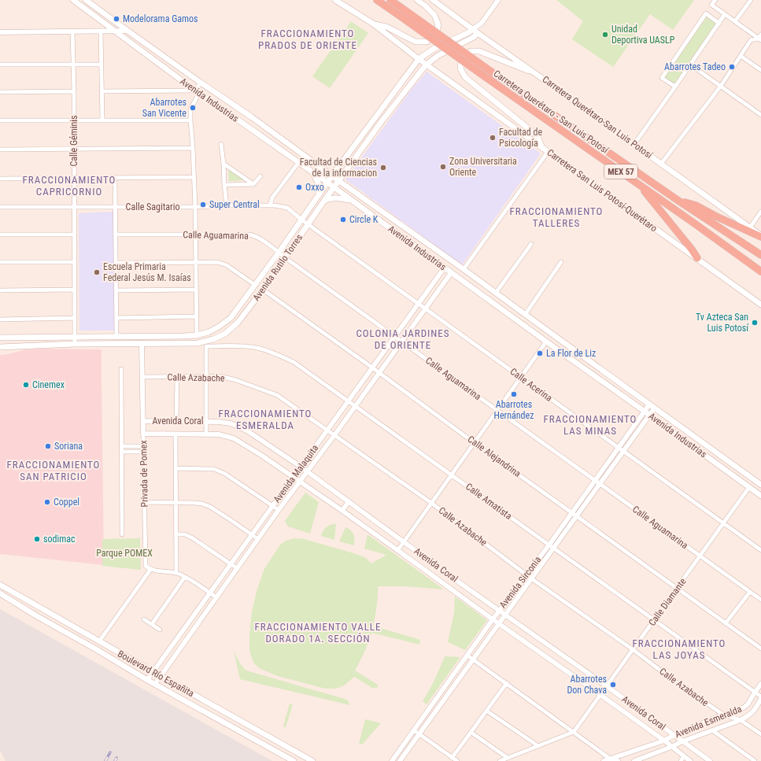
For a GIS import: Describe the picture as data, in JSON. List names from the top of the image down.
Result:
{
  "streets": {
    "highway": ["Carretera Querétaro - San Luis Potosí", "MEX 57"],
    "main road": [
      "Avenida Industrias",
      "Carretera Querétaro-San Luis Potosí",
      "Carretera San Luis Potosí-Querétaro",
      "Avenida Rutilo Torres",
      "Boulevard Río Españita"
    ],
    "street": [
      "Calle Géminis",
      "Calle Sagitario",
      "Calle Aguamarina",
      "Calle Azabache",
      "Calle Acerina",
      "Avenida Coral",
      "Calle Alejandrina",
      "Privada de Pomex",
      "Avenida Malaquita",
      "Calle Amatista",
      "Avenida Sirconia",
      "Calle Diamante",
      "Avenida Esmeralda"
    ]
  },
  "crossings": [
    ["Avenida Industrias", "Avenida Rutilo Torres"],
    ["Avenida Industrias", "Avenida Malaquita"],
    ["Avenida Industrias", "Avenida Sirconia"],
    ["Avenida Industrias", "Calle Diamante"],
    ["Carretera Querétaro-San Luis Potosí", "Avenida Rutilo Torres"],
    ["Calle Géminis", "Calle Sagitario"],
    ["Calle Géminis", "Avenida Rutilo Torres"],
    ["Carretera San Luis Potosí-Querétaro", "Avenida Rutilo Torres"],
    ["Calle Sagitario", "Avenida Rutilo Torres"],
    ["Calle Sagitario", "Calle Acerina"],
    ["Calle Aguamarina", "Avenida Rutilo Torres"],
    ["Calle Aguamarina", "Avenida Malaquita"],
    ["Calle Aguamarina", "Avenida Sirconia"],
    ["Calle Aguamarina", "Calle Diamante"],
    ["Avenida Rutilo Torres", "Calle Acerina"],
    ["Avenida Rutilo Torres", "Calle Alejandrina"],
    ["Avenida Rutilo Torres", "Privada de Pomex"],
    ["Avenida Rutilo Torres", "Calle Amatista"],
    ["Calle Azabache", "Privada de Pomex"],
    ["Calle Azabache", "Avenida Malaquita"],
    ["Calle Azabache", "Avenida Sirconia"],
    ["Calle Azabache", "Calle Diamante"],
    ["Calle Azabache", "Avenida Esmeralda"],
    ["Calle Acerina", "Avenida Malaquita"],
    ["Calle Acerina", "Avenida Sirconia"],
    ["Calle Acerina", "Calle Diamante"],
    ["Avenida Coral", "Privada de Pomex"],
    ["Avenida Coral", "Avenida Malaquita"],
    ["Avenida Coral", "Avenida Sirconia"],
    ["Avenida Coral", "Calle Diamante"],
    ["Avenida Coral", "Avenida Esmeralda"],
    ["Calle Alejandrina", "Avenida Malaquita"],
    ["Calle Alejandrina", "Avenida Sirconia"],
    ["Calle Alejandrina", "Calle Diamante"],
    ["Avenida Malaquita", "Calle Amatista"],
    ["Avenida Malaquita", "Boulevard Río Españita"],
    ["Calle Amatista", "Avenida Sirconia"],
    ["Calle Amatista", "Calle Diamante"],
    ["Calle Amatista", "Avenida Esmeralda"]
  ],
  "districts": [
    "FRACCIONAMIENTO PRADOS DE ORIENTE",
    "FRACCIONAMIENTO CAPRICORNIO",
    "FRACCIONAMIENTO TALLERES",
    "COLONIA JARDINES DE ORIENTE",
    "FRACCIONAMIENTO ESMERALDA",
    "FRACCIONAMIENTO LAS MINAS",
    "FRACCIONAMIENTO SAN PATRICIO",
    "FRACCIONAMIENTO VALLE DORADO 1A. SECCIÓN",
    "FRACCIONAMIENTO LAS JOYAS"
  ],
  "parks": ["Parque POMEX"],
  "places": [
    "Modelorama Gamos",
    "Unidad Deportiva UASLP",
    "Abarrotes Tadeo",
    "Abarrotes San Vicente",
    "Facultad de Psicología",
    "Zona Universitaria Oriente",
    "Facultad de Ciencias de la informacion",
    "Oxxo",
    "Super Central",
    "Circle K",
    "Escuela Primaria Federal Jesús M. Isaías",
    "Tv Azteca San Luis Potosí",
    "La Flor de Liz",
    "Cinemex",
    "Abarrotes Hernández",
    "Soriana",
    "Coppel",
    "sodimac",
    "Abarrotes Don Chava"
  ]
}
